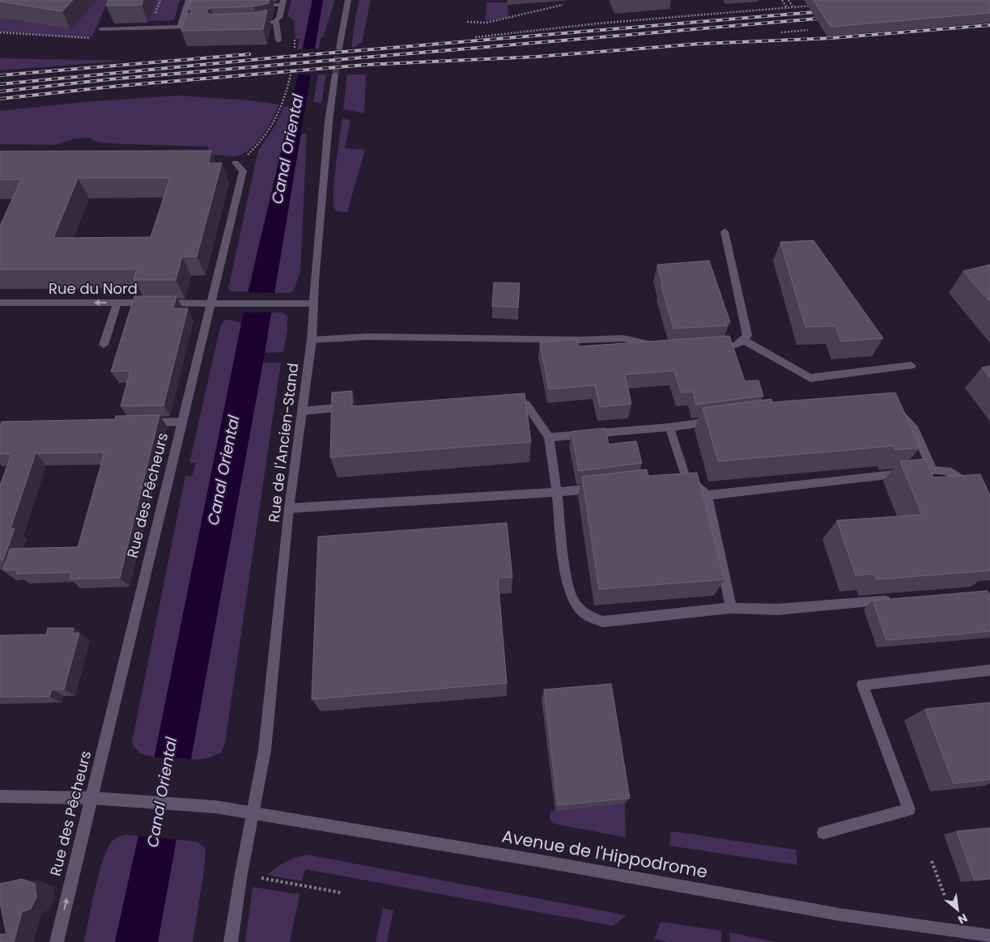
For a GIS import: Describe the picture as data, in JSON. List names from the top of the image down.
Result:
{
  "streets": {
    "street": [
      "Rue du Nord",
      "Rue de l'Ancien-Stand",
      "Rue des Pêcheurs",
      "Avenue de l'Hippodrome"
    ]
  },
  "crossings": [
    ["Rue du Nord", "Rue de l'Ancien-Stand"],
    ["Rue du Nord", "Rue des Pêcheurs"],
    ["Rue de l'Ancien-Stand", "Avenue de l'Hippodrome"],
    ["Rue des Pêcheurs", "Avenue de l'Hippodrome"]
  ],
  "one_way": ["Rue du Nord"],
  "water": ["Canal Oriental"],
  "north": "bottom right"
}
